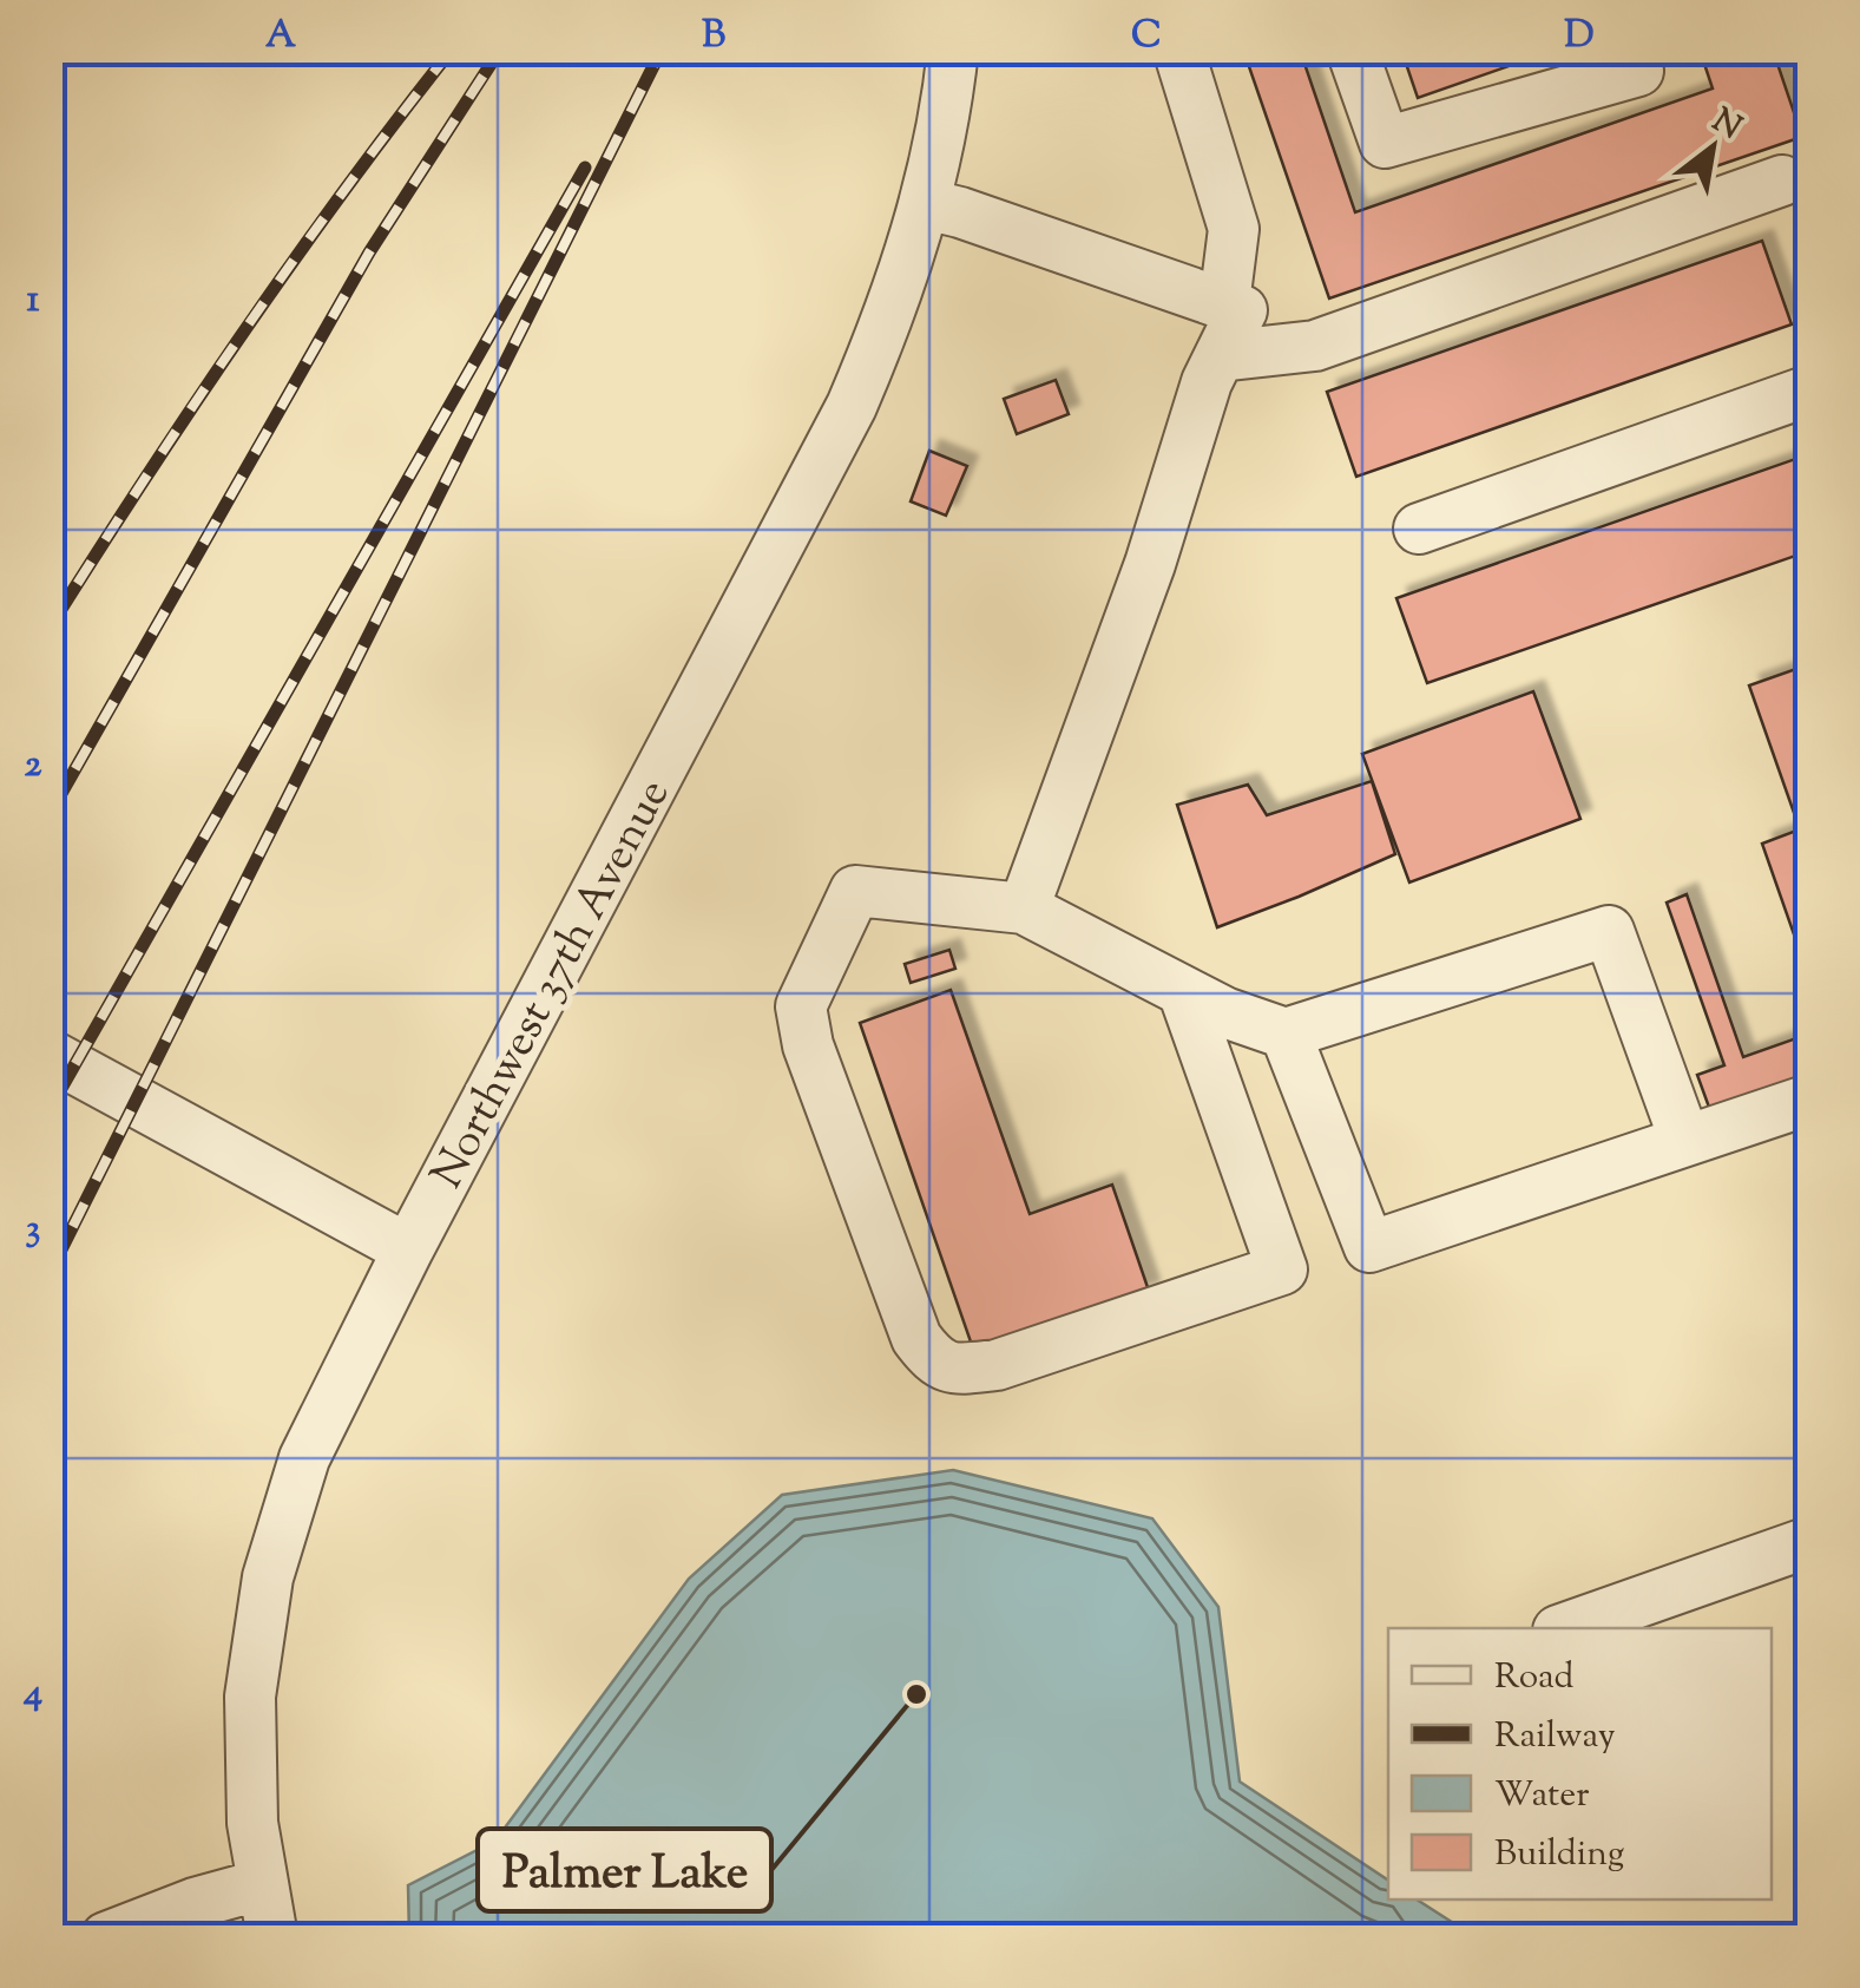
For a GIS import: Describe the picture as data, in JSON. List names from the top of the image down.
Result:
{
  "streets": {
    "street": ["Northwest 37th Avenue"]
  },
  "places": ["Palmer Lake"],
  "legend": [
    "Road",
    "Railway",
    "Water",
    "Building"
  ],
  "north": "top right",
  "grid": {
    "columns": [
      "A",
      "B",
      "C",
      "D"
    ],
    "rows": [
      "1",
      "2",
      "3",
      "4"
    ]
  }
}
